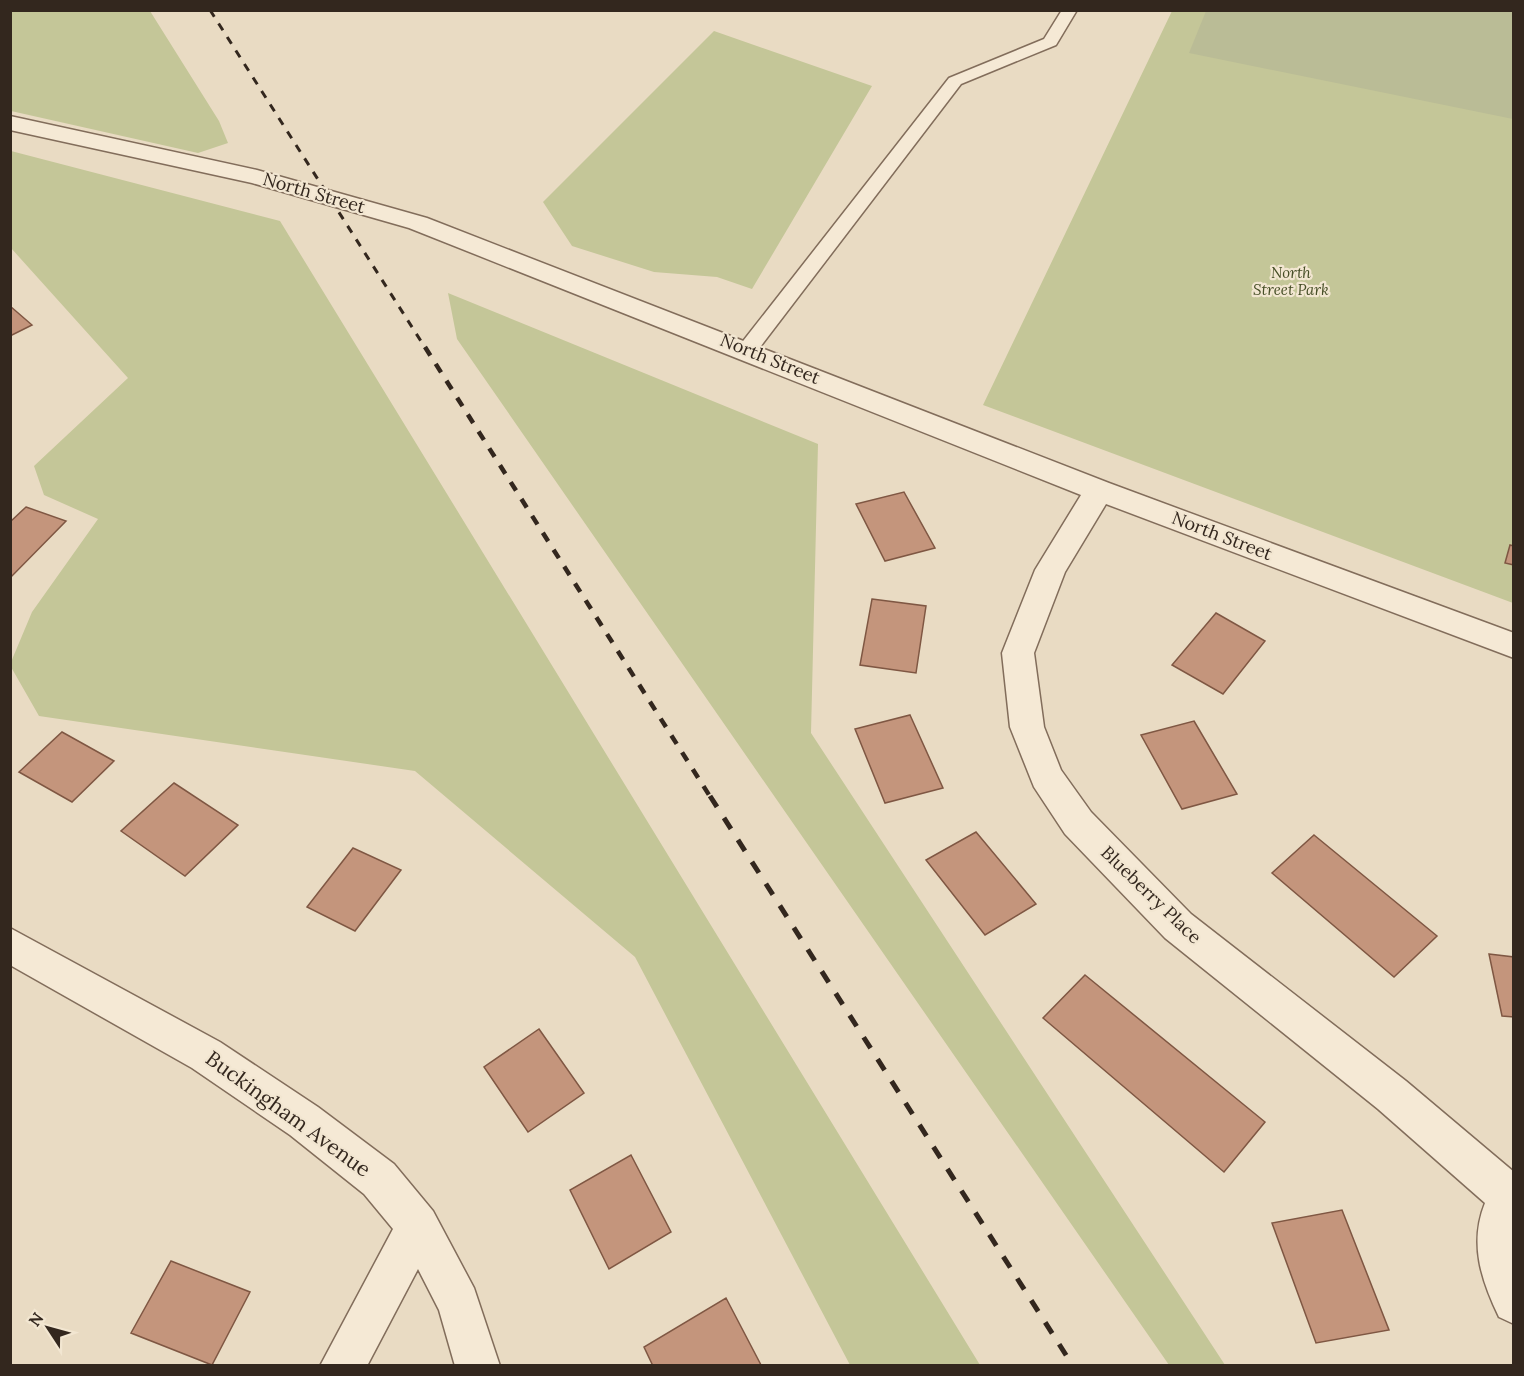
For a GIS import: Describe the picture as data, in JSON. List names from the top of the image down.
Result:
{
  "streets": {
    "street": ["North Street", "Blueberry Place", "Buckingham Avenue"]
  },
  "crossings": [
    ["North Street", "Blueberry Place"]
  ],
  "parks": ["North Street Park"],
  "north": "top left"
}
